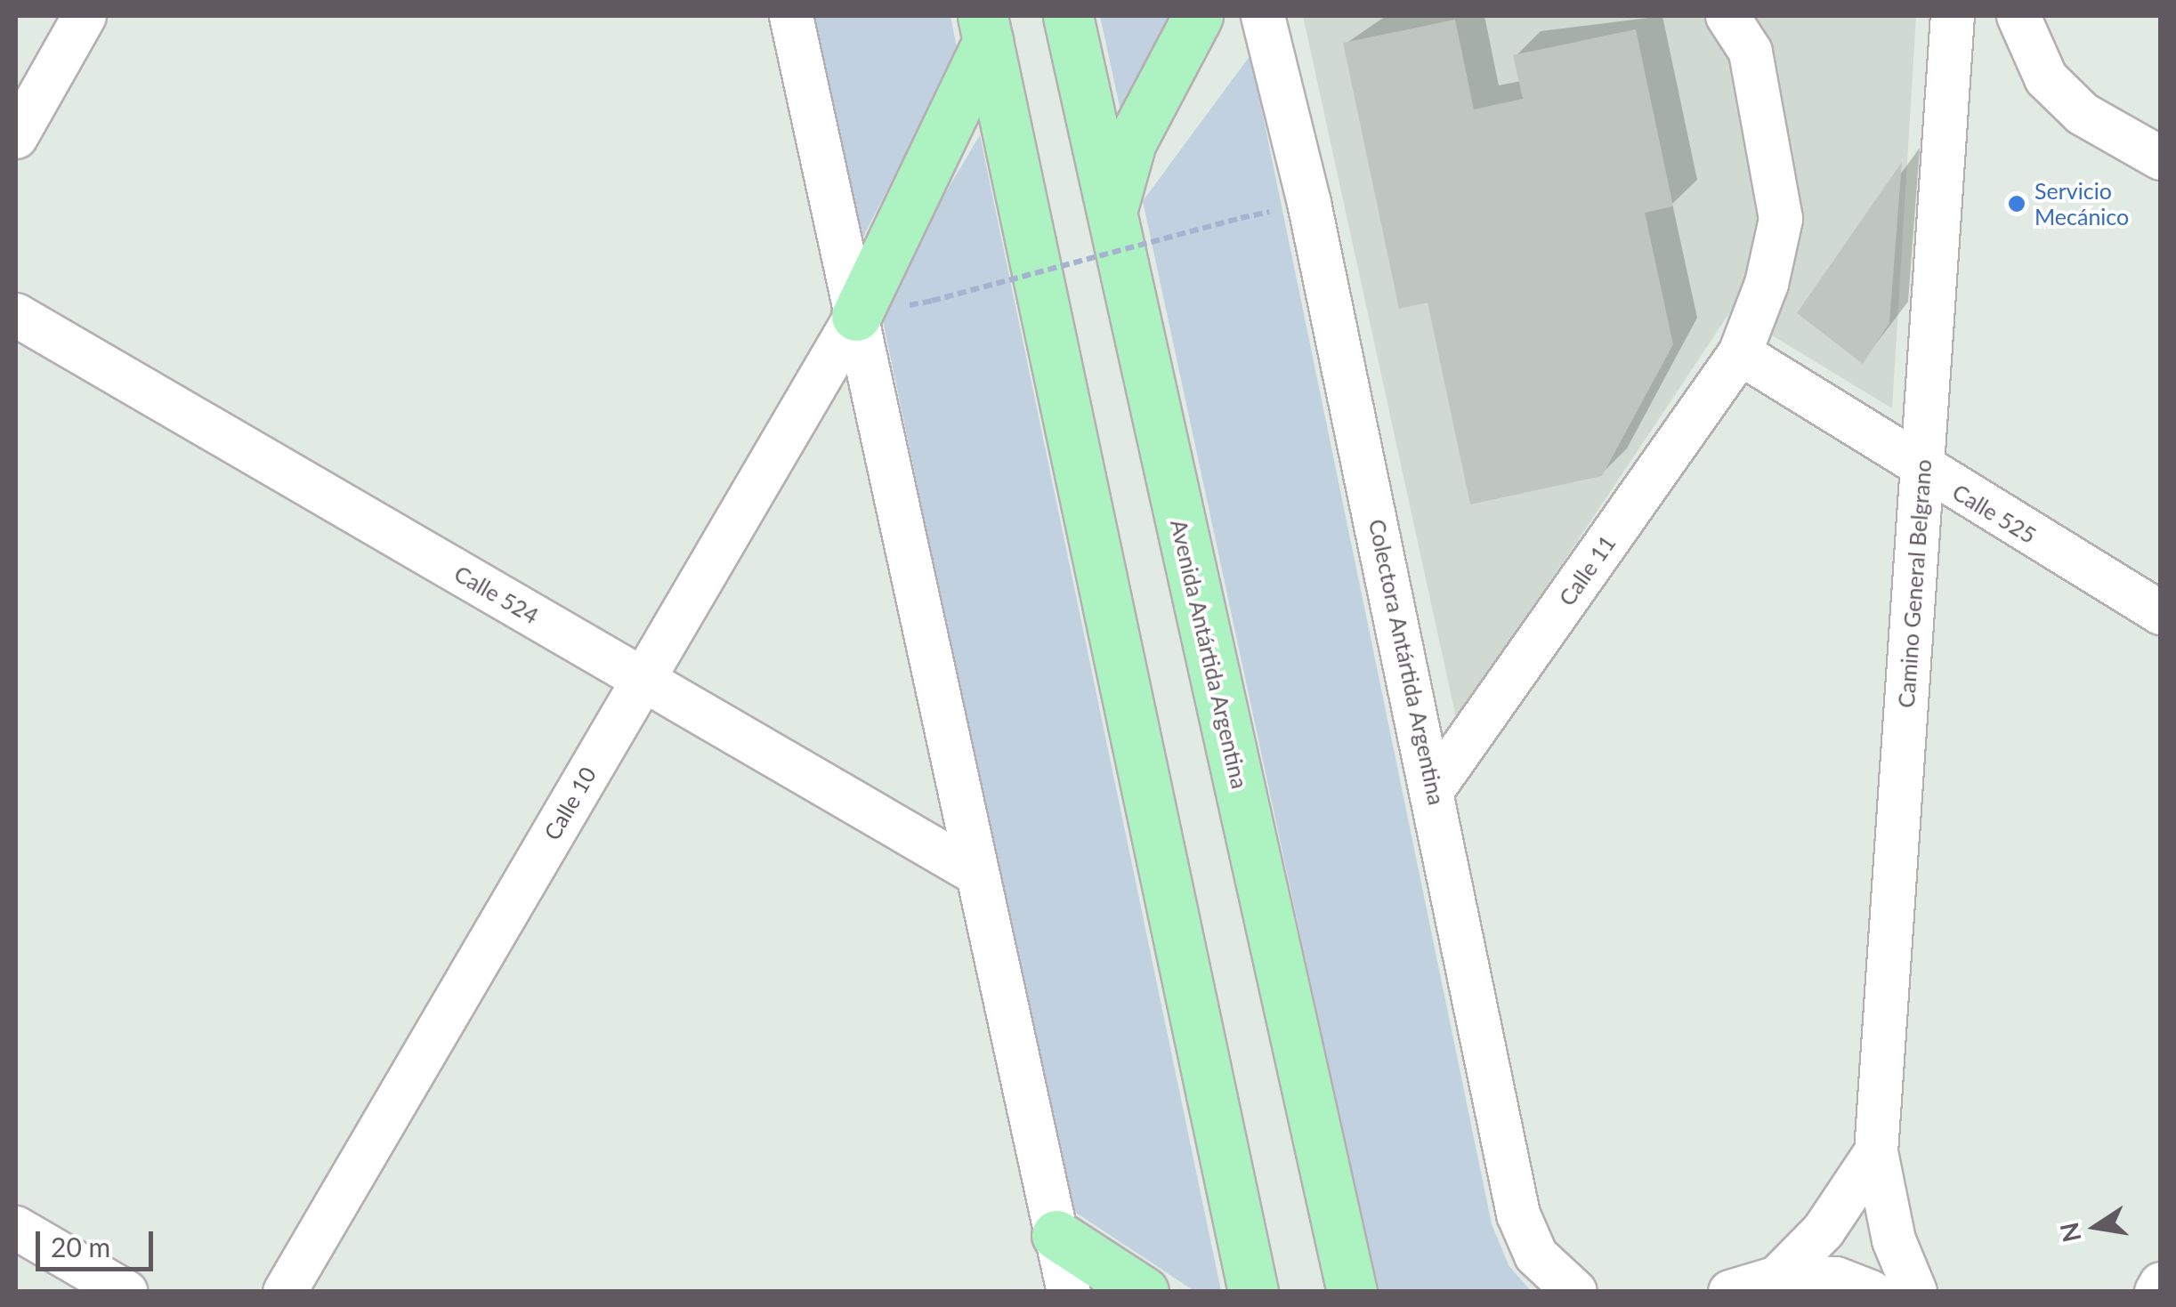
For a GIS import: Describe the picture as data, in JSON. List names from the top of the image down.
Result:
{
  "streets": {
    "main road": ["Avenida Antártida Argentina"],
    "street": [
      "Calle 525",
      "Calle 11",
      "Camino General Belgrano",
      "Calle 524",
      "Colectora Antártida Argentina",
      "Calle 10"
    ]
  },
  "crossings": [
    ["Calle 525", "Calle 11"],
    ["Calle 525", "Camino General Belgrano"],
    ["Calle 11", "Colectora Antártida Argentina"],
    ["Calle 524", "Calle 10"]
  ],
  "places": ["Servicio Mecánico"],
  "scale_bar": "20 m",
  "north": "left"
}
